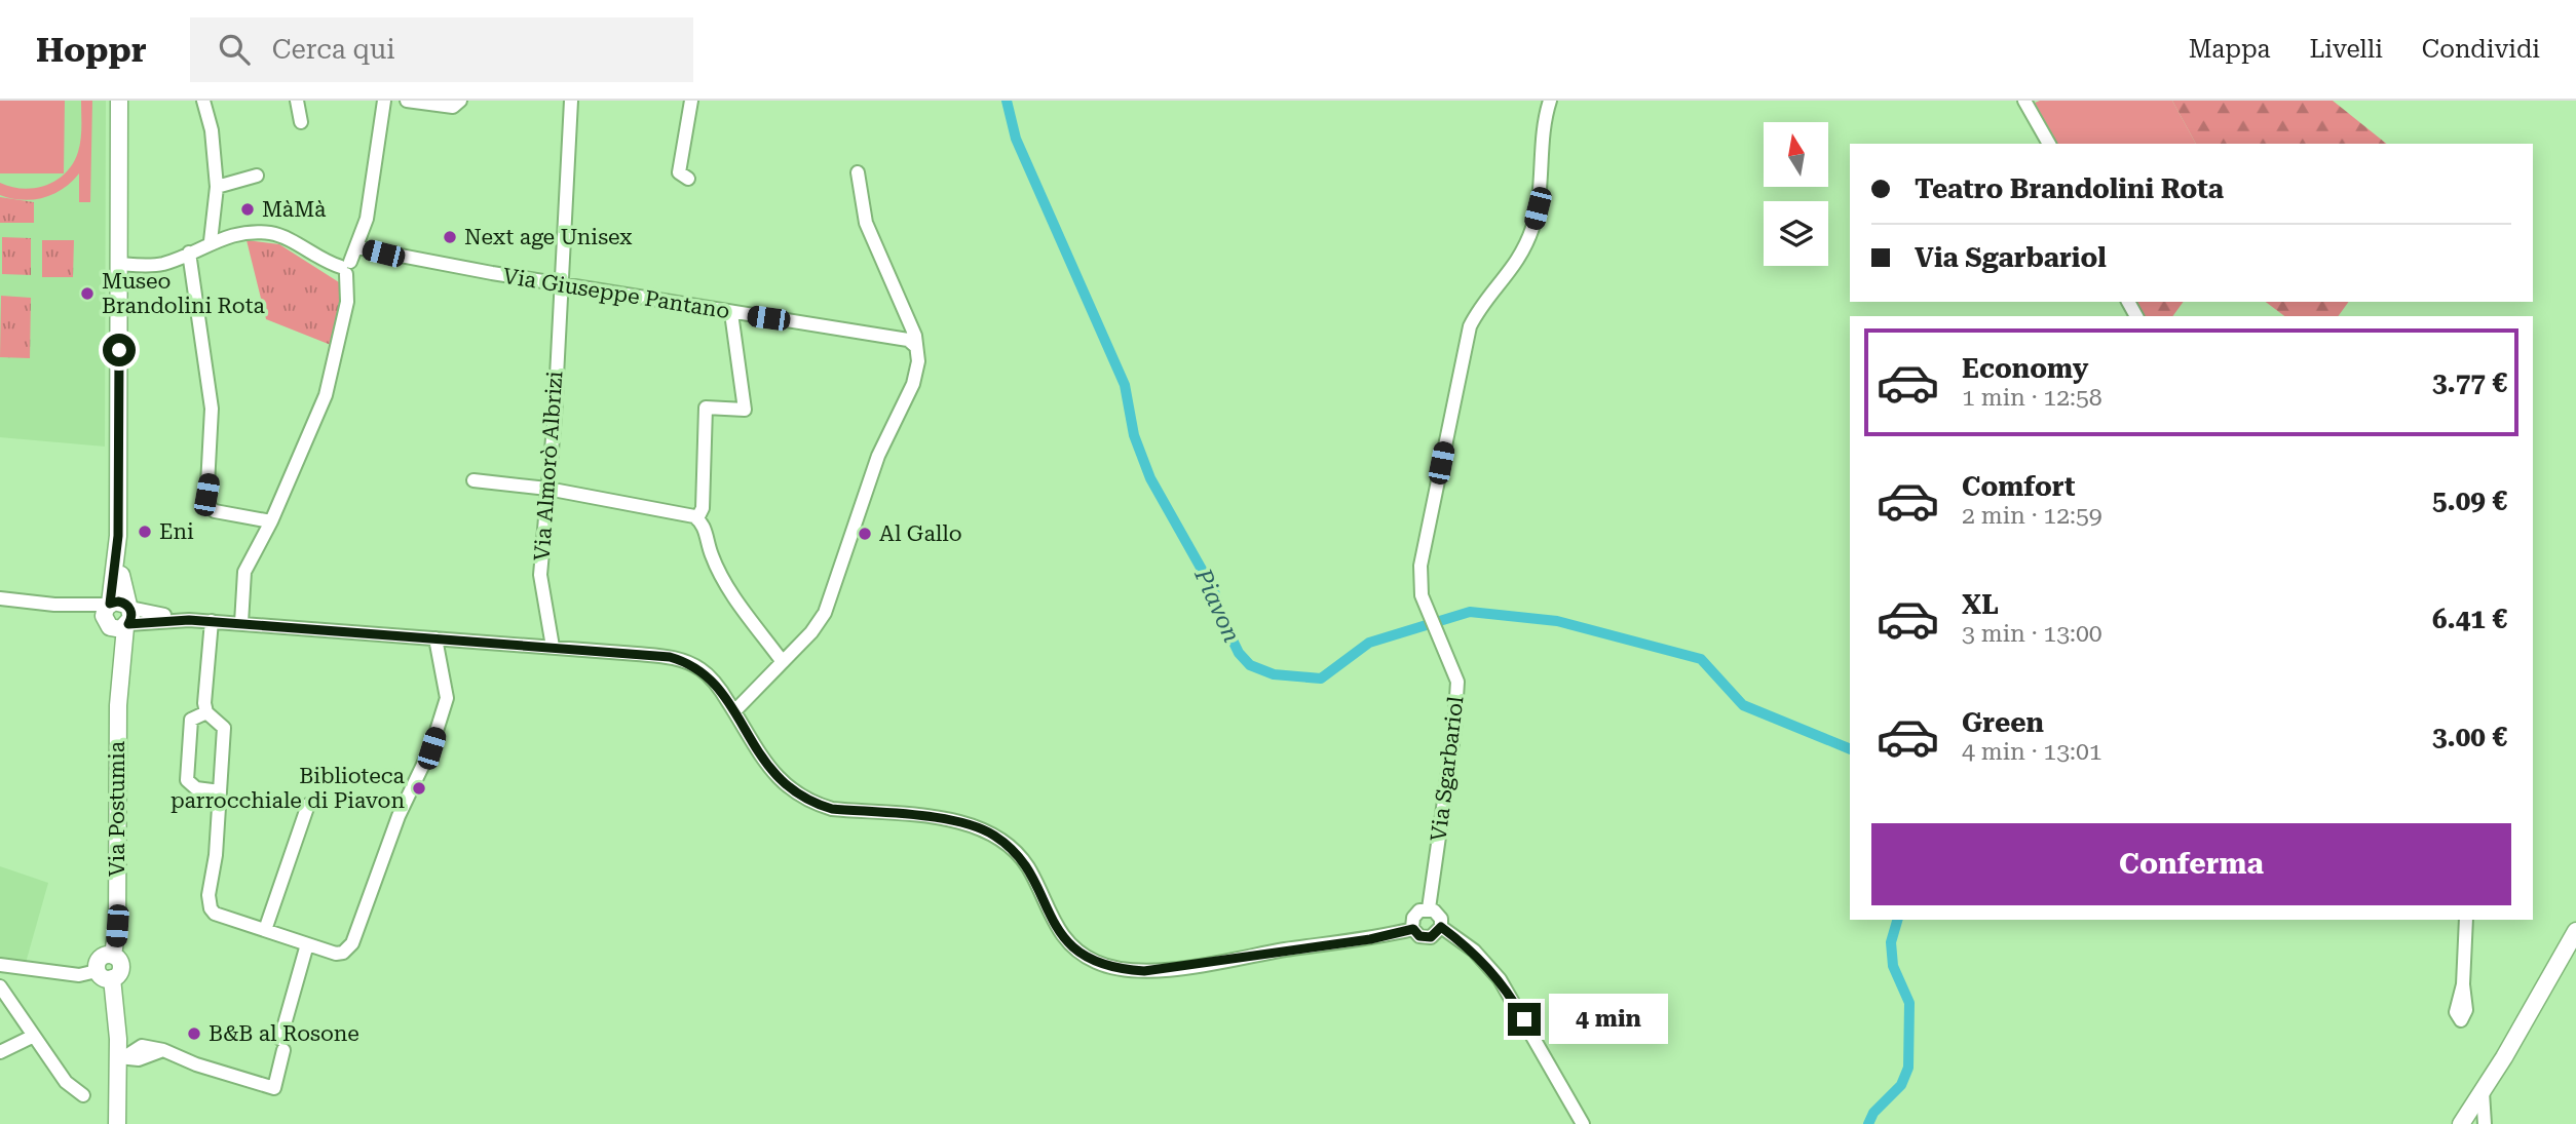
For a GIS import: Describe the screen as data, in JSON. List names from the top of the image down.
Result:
{
  "streets": {
    "main road": ["Via Postumia"],
    "street": ["Via Giuseppe Pantano", "Via Almorò Albrizi", "Via Sgarbariol"]
  },
  "crossings": [
    ["Via Giuseppe Pantano", "Via Almorò Albrizi"]
  ],
  "water": ["Piavon"],
  "places": [
    "MàMà",
    "Next age Unisex",
    "Museo Brandolini Rota",
    "Eni",
    "Al Gallo",
    "Biblioteca parrocchiale di Piavon",
    "B&B al Rosone"
  ],
  "north": "top",
  "page": {
    "header": "Hoppr",
    "search": "Cerca qui",
    "nav": ["Mappa", "Livelli", "Condividi"],
    "banner": ["Teatro Brandolini Rota", "Via Sgarbariol"],
    "list": [
      {
        "name": "Economy",
        "note": "1 min · 12:58",
        "value": "3.77 €"
      },
      {
        "name": "Comfort",
        "note": "2 min · 12:59",
        "value": "5.09 €"
      },
      {
        "name": "XL",
        "note": "3 min · 13:00",
        "value": "6.41 €"
      },
      {
        "name": "Green",
        "note": "4 min · 13:01",
        "value": "3.00 €"
      }
    ],
    "buttons": "Conferma",
    "bubble": "4 min"
  }
}
